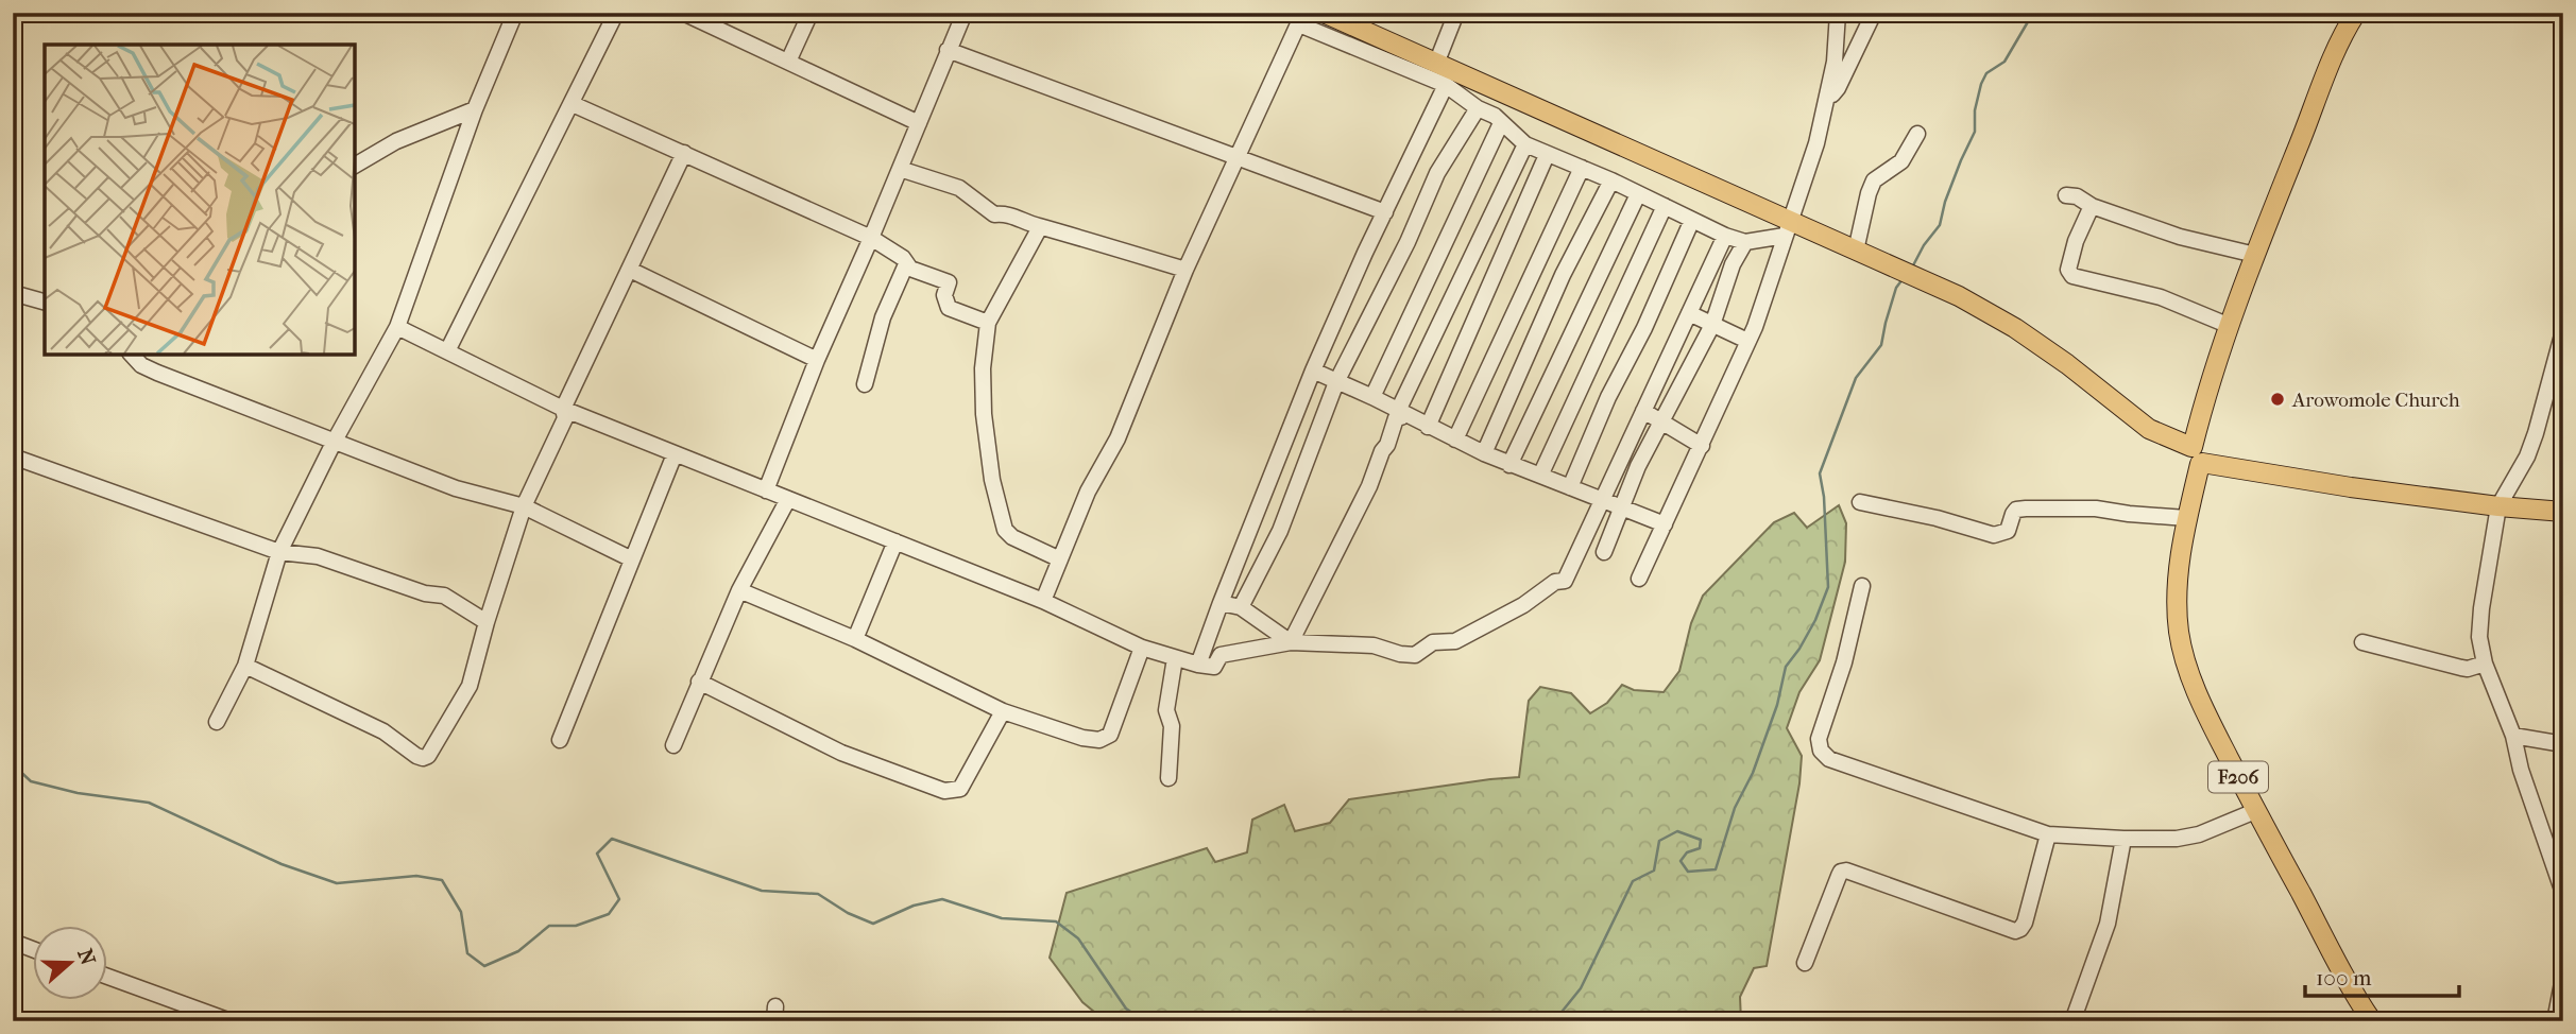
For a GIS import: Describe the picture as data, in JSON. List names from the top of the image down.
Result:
{
  "streets": {
    "main road": ["F206"]
  },
  "places": ["Arowomole Church"],
  "scale_bar": "100 m",
  "north": "right"
}
